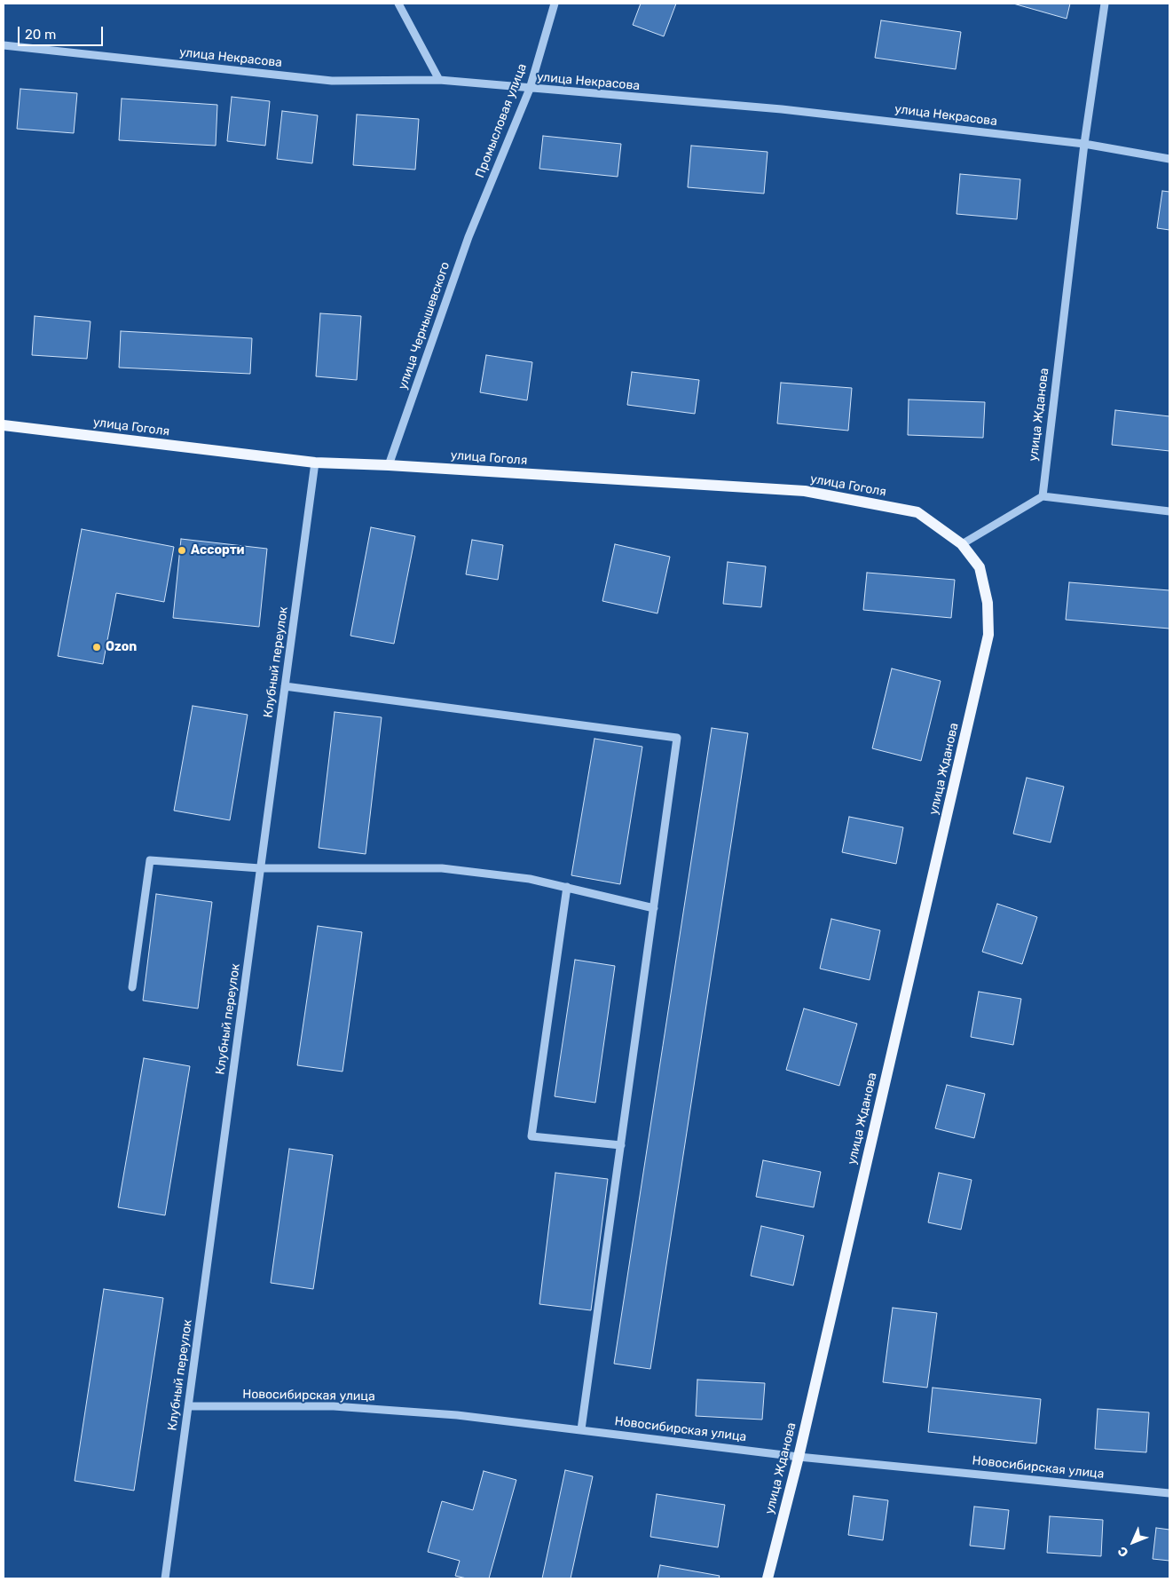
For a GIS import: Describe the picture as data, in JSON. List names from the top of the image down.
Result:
{
  "streets": {
    "main road": ["улица Жданова", "улица Гоголя"],
    "street": [
      "улица Некрасова",
      "Промысловая улица",
      "улица Чернышевского",
      "Клубный переулок",
      "Новосибирская улица"
    ]
  },
  "crossings": [
    ["улица Некрасова", "Промысловая улица"],
    ["улица Некрасова", "улица Жданова"],
    ["Промысловая улица", "улица Чернышевского"],
    ["улица Чернышевского", "улица Гоголя"],
    ["улица Жданова", "улица Гоголя"],
    ["улица Жданова", "Новосибирская улица"],
    ["улица Гоголя", "Клубный переулок"],
    ["Клубный переулок", "Новосибирская улица"]
  ],
  "places": ["Ассорти", "Ozon"],
  "scale_bar": "20 m",
  "north": "bottom left"
}
